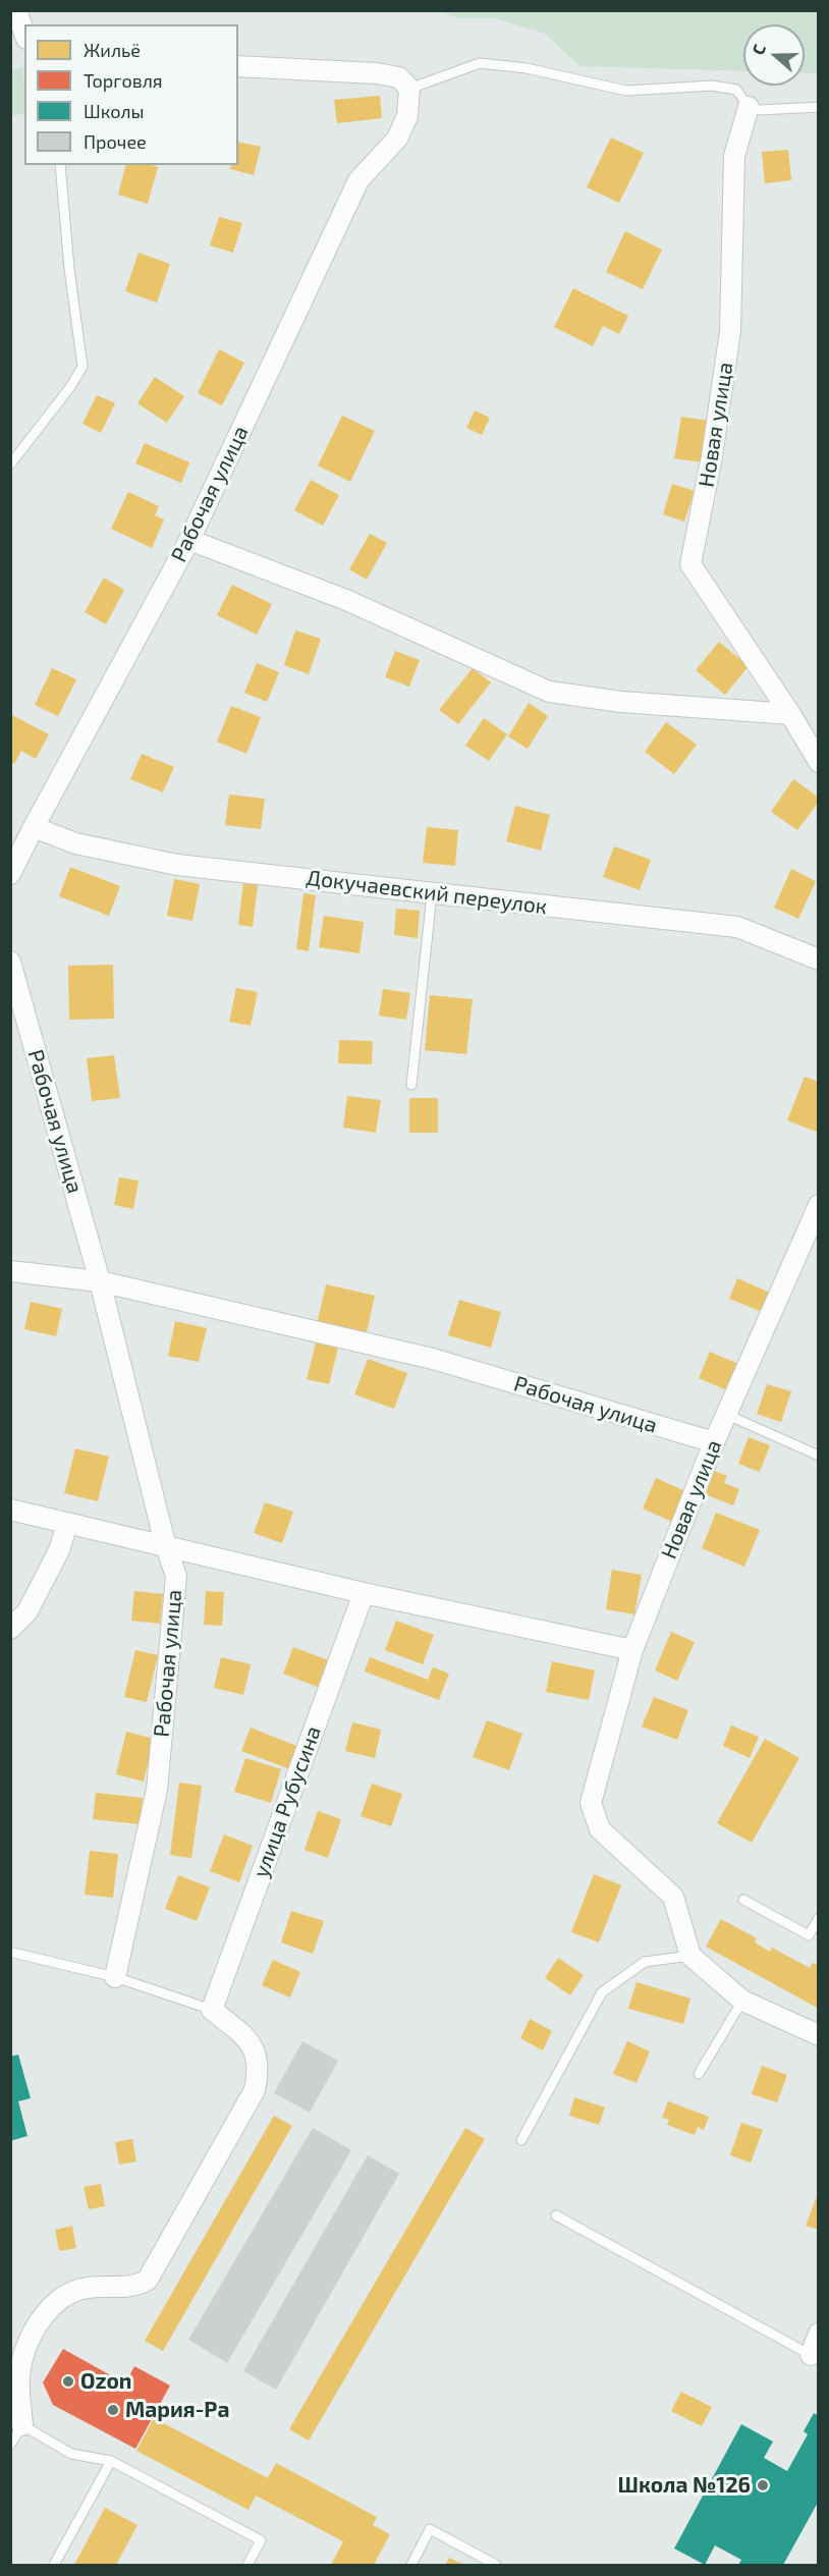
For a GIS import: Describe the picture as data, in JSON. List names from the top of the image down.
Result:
{
  "streets": {
    "street": [
      "Новая улица",
      "Рабочая улица",
      "Докучаевский переулок",
      "улица Рубусина"
    ]
  },
  "crossings": [
    ["Новая улица", "Рабочая улица"],
    ["Рабочая улица", "Докучаевский переулок"]
  ],
  "places": ["Ozon", "Мария-Ра", "Школа №126"],
  "legend": [
    "Жильё",
    "Торговля",
    "Школы",
    "Прочее"
  ],
  "north": "left"
}
